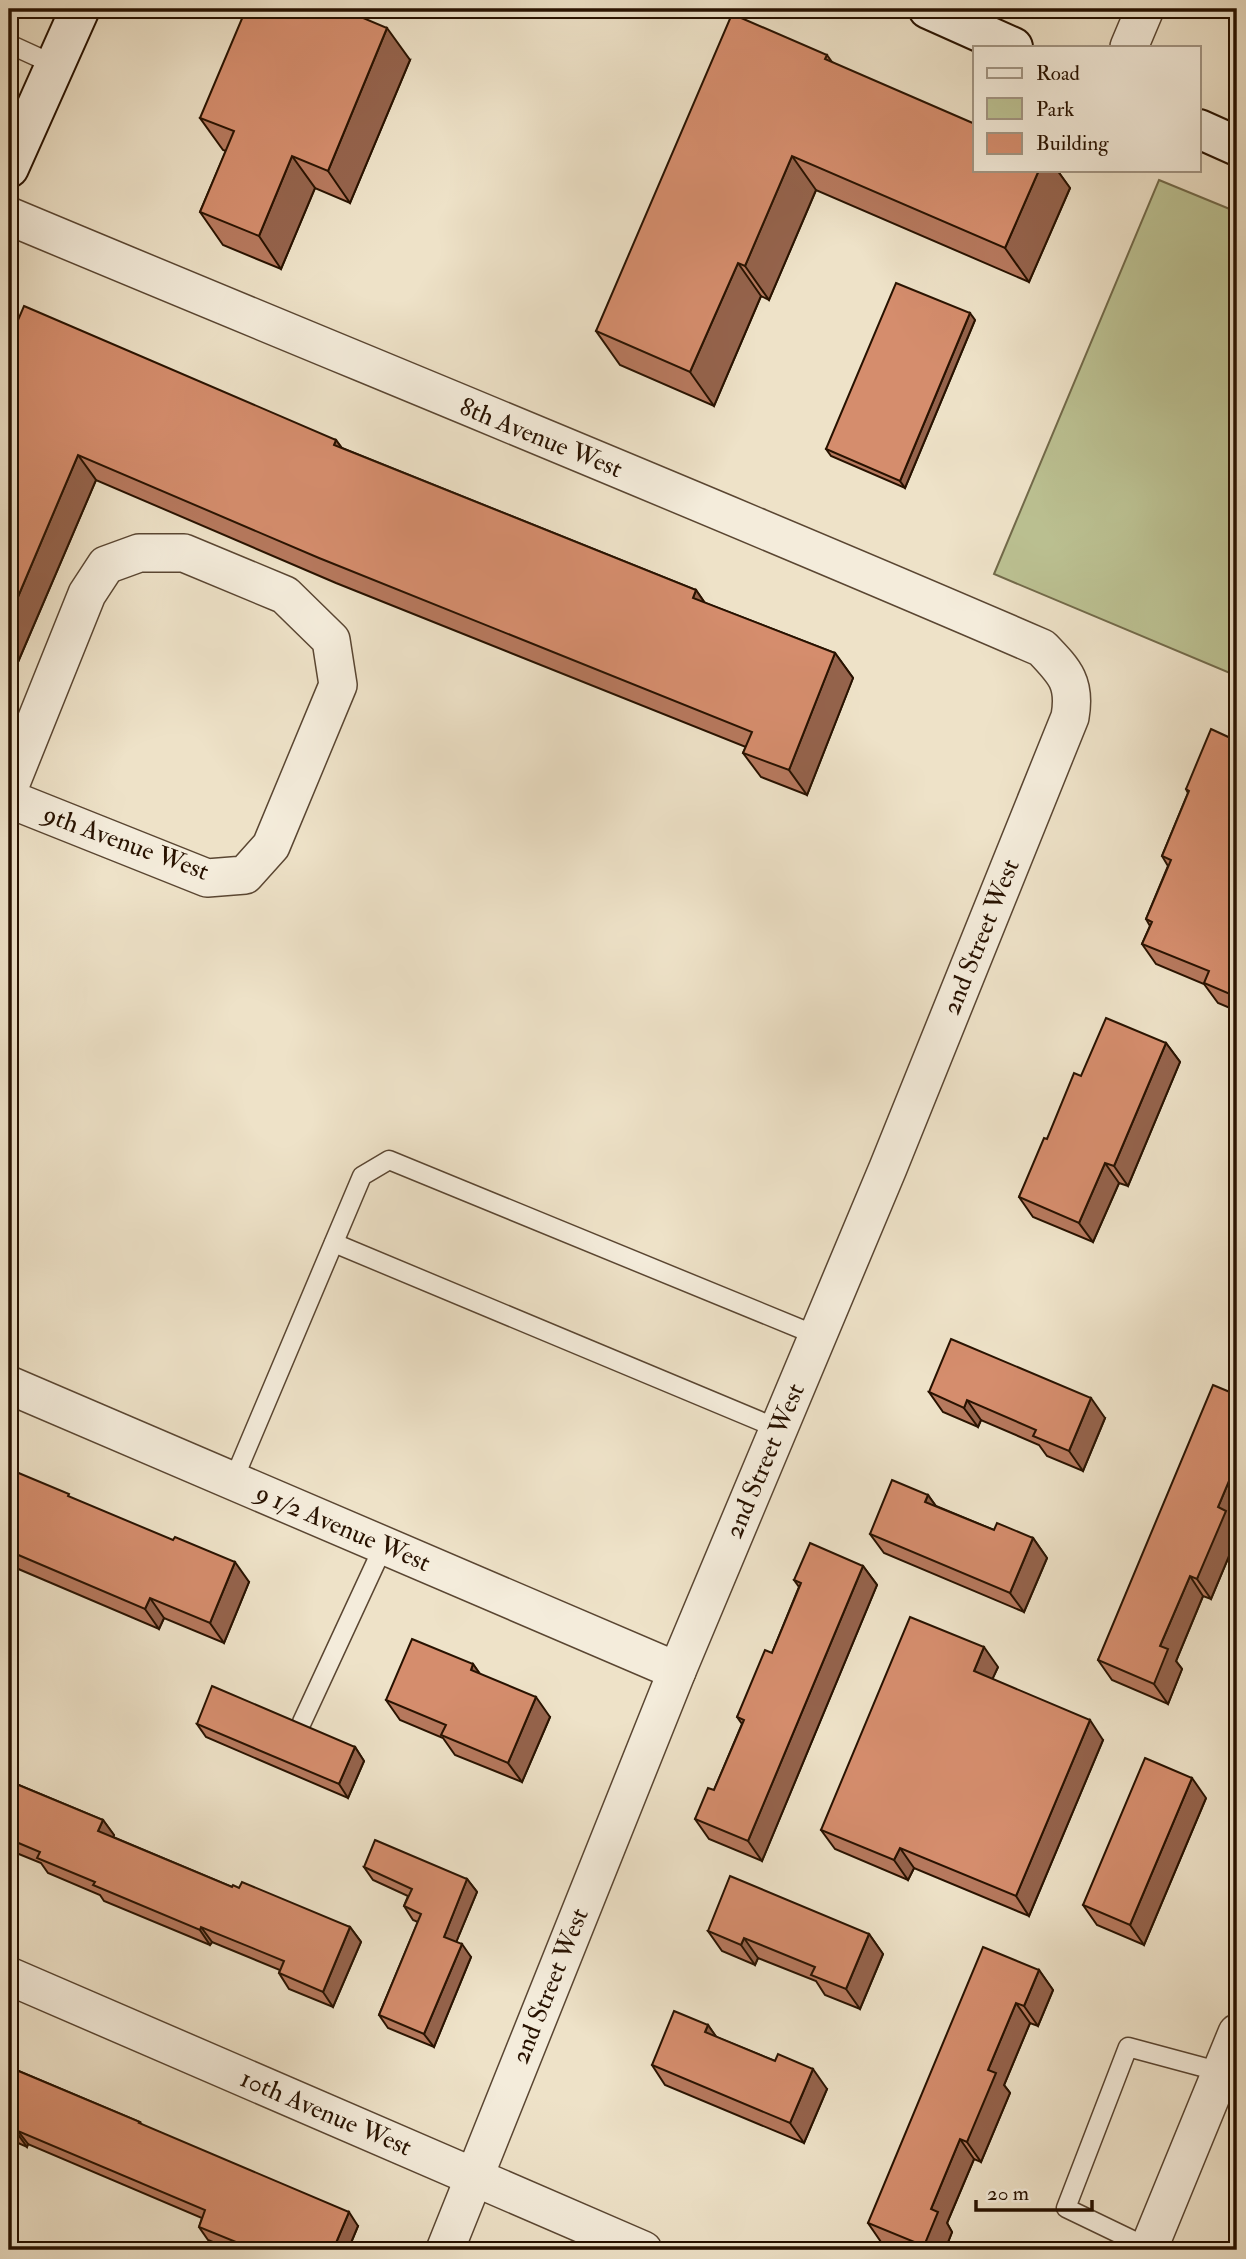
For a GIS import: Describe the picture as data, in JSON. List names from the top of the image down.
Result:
{
  "streets": {
    "street": [
      "8th Avenue West",
      "9th Avenue West",
      "2nd Street West",
      "9 1/2 Avenue West",
      "10th Avenue West"
    ]
  },
  "crossings": [
    ["8th Avenue West", "2nd Street West"],
    ["2nd Street West", "9 1/2 Avenue West"],
    ["2nd Street West", "10th Avenue West"]
  ],
  "legend": ["Road", "Park", "Building"],
  "scale_bar": "20 m"
}
